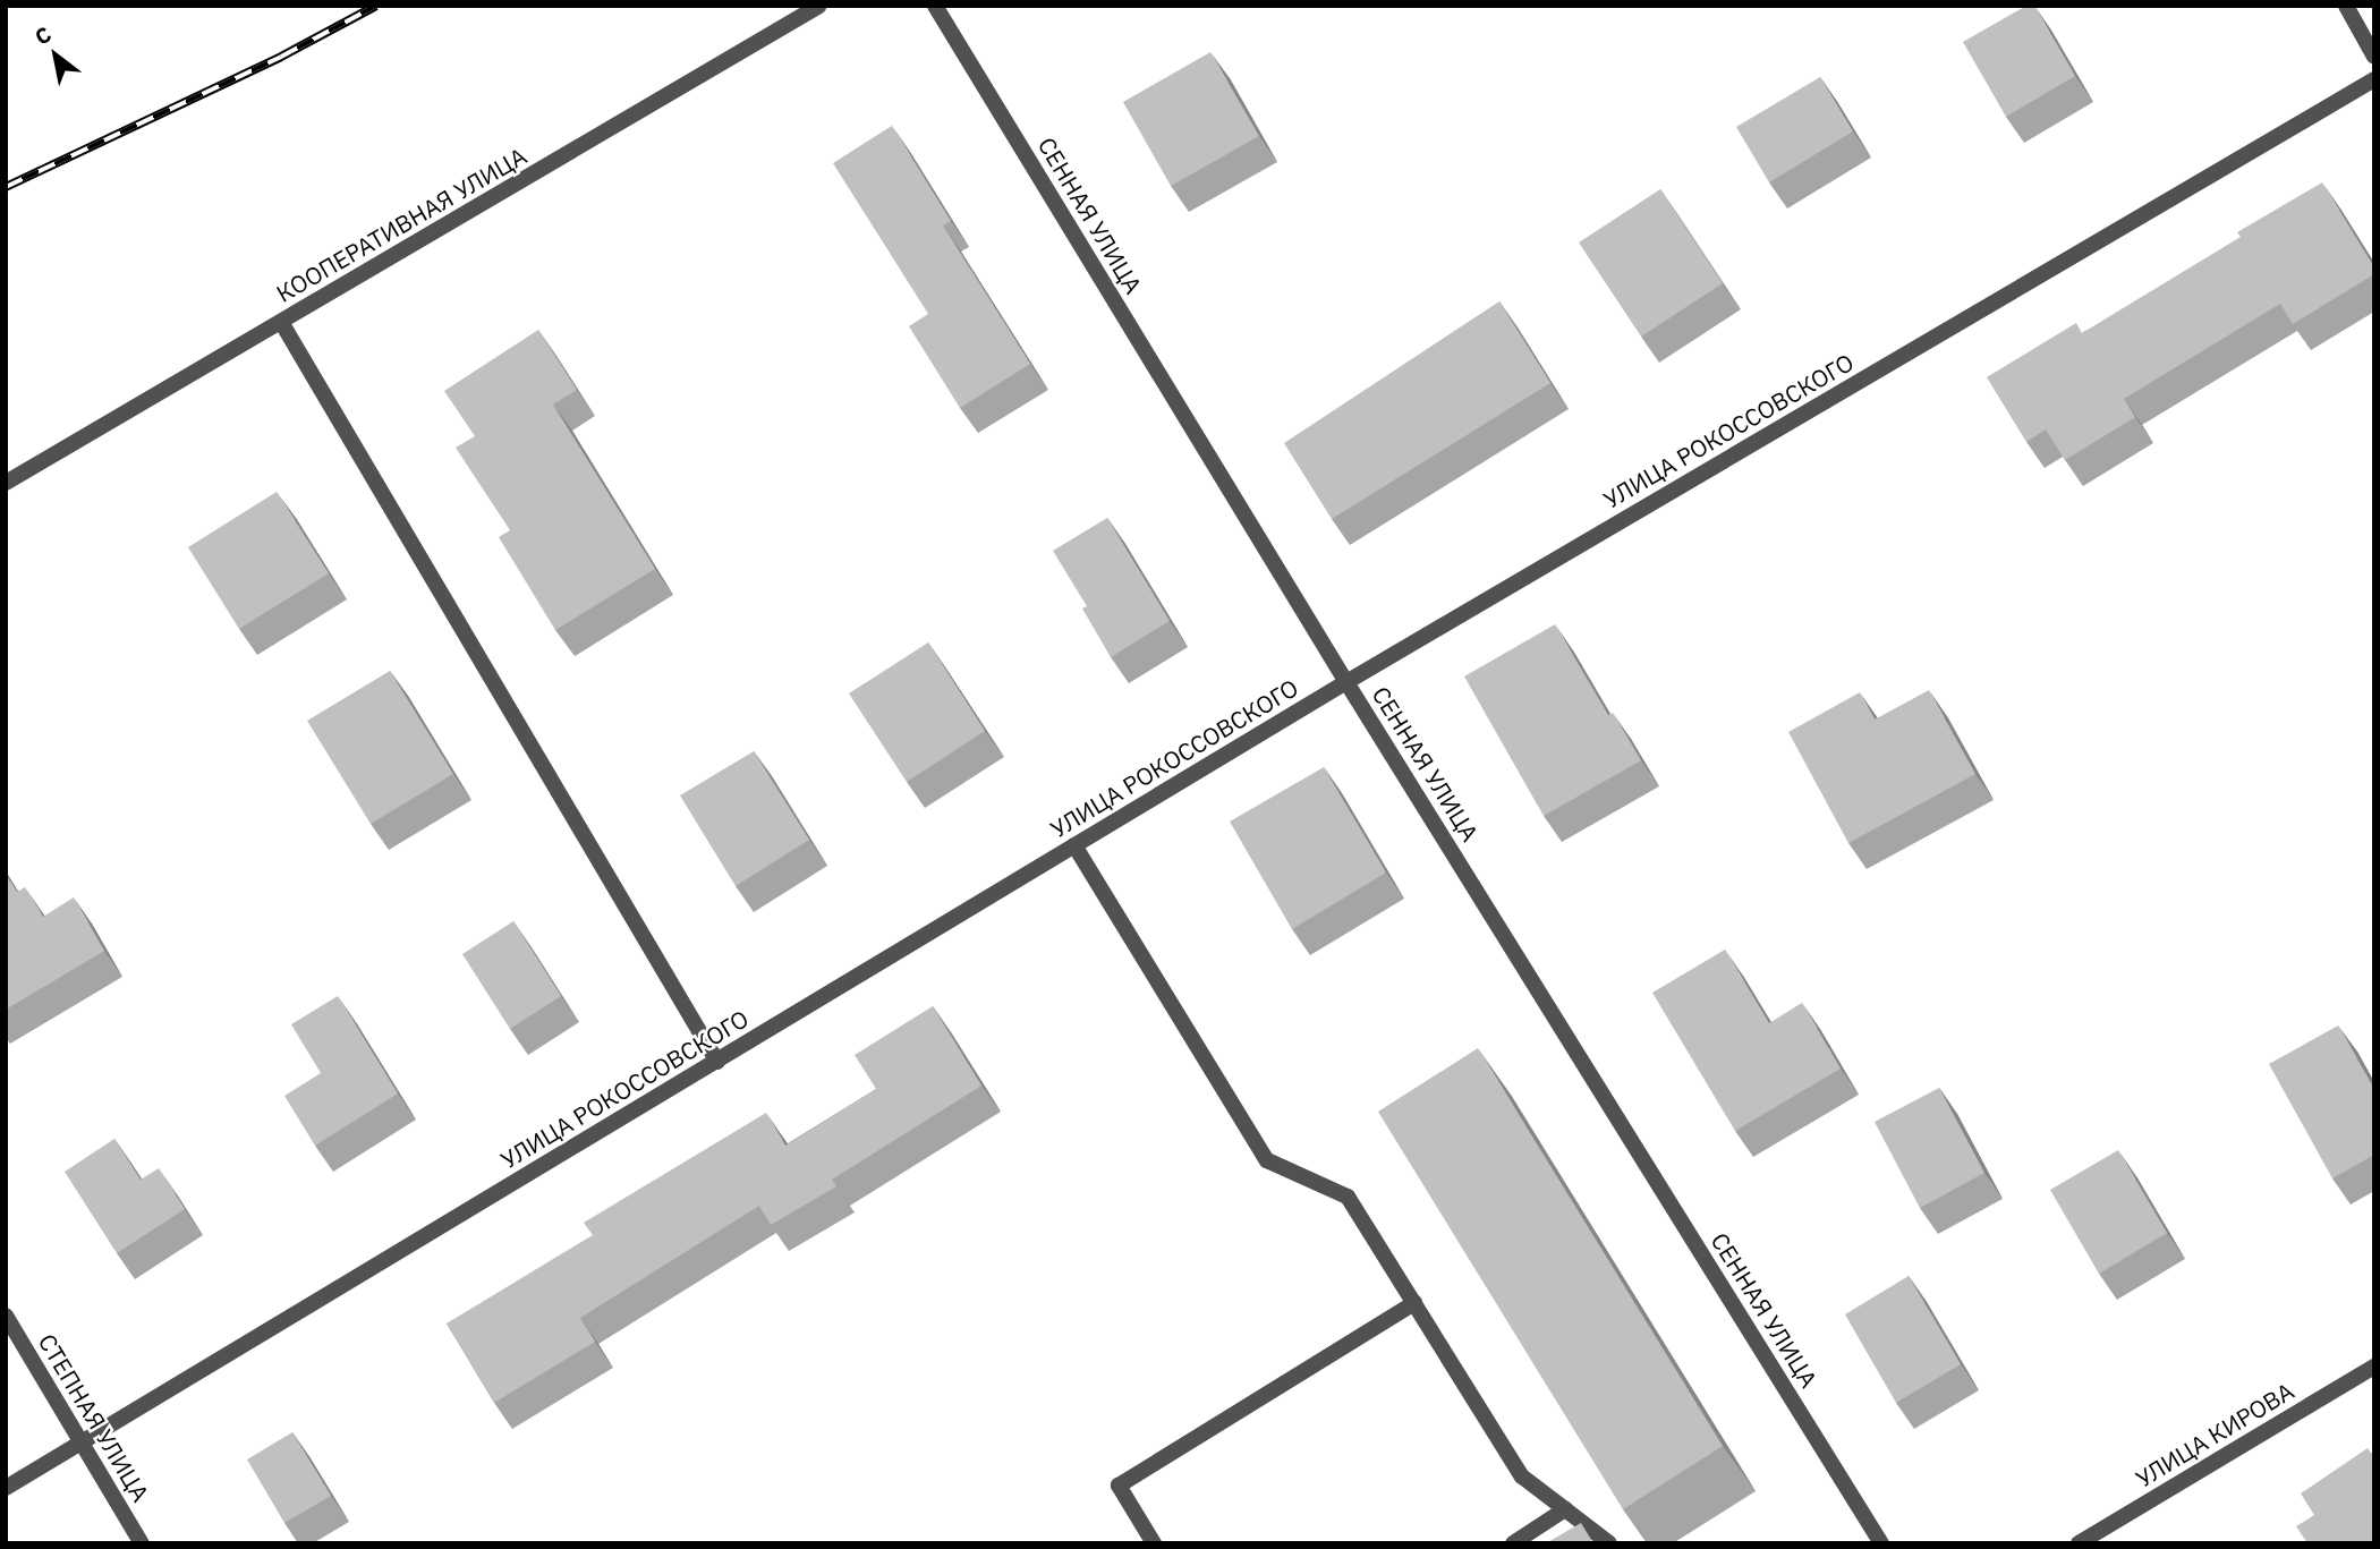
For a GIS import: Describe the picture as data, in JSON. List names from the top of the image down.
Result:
{
  "streets": {
    "street": [
      "СЕННАЯ УЛИЦА",
      "КООПЕРАТИВНАЯ УЛИЦА",
      "УЛИЦА РОКОССОВСКОГО",
      "СТЕПНАЯ УЛИЦА",
      "УЛИЦА КИРОВА"
    ]
  },
  "crossings": [
    ["СЕННАЯ УЛИЦА", "УЛИЦА РОКОССОВСКОГО"],
    ["УЛИЦА РОКОССОВСКОГО", "СТЕПНАЯ УЛИЦА"]
  ],
  "north": "top left"
}
